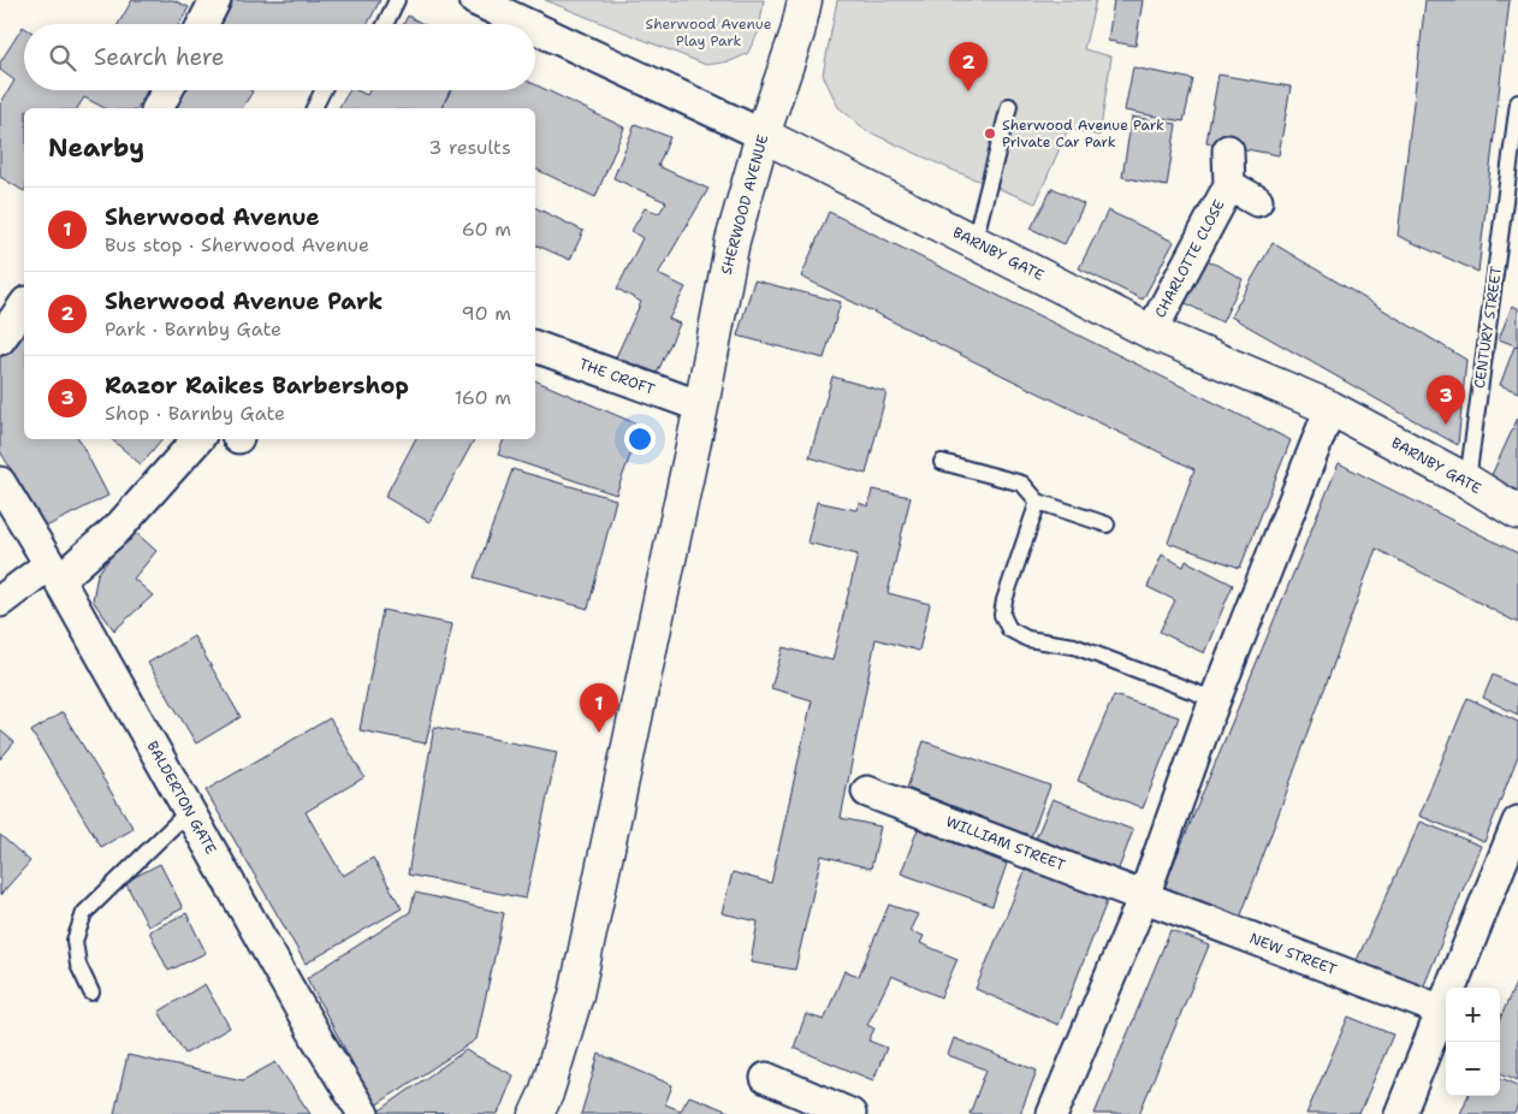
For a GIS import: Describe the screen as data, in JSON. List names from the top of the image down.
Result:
{
  "streets": {
    "street": [
      "SHERWOOD AVENUE",
      "BARNBY GATE",
      "CHARLOTTE CLOSE",
      "THE CROFT",
      "BALDERTON GATE",
      "WILLIAM STREET",
      "NEW STREET"
    ],
    "lane": ["CENTURY STREET"]
  },
  "crossings": [
    ["SHERWOOD AVENUE", "BARNBY GATE"],
    ["SHERWOOD AVENUE", "THE CROFT"],
    ["BARNBY GATE", "CHARLOTTE CLOSE"],
    ["BARNBY GATE", "CENTURY STREET"],
    ["WILLIAM STREET", "NEW STREET"]
  ],
  "parks": ["Sherwood Avenue Play Park"],
  "places": ["Sherwood Avenue Park Private Car Park"],
  "page": {
    "search": "Search here",
    "pins": ["2", "3", "1"],
    "heading": ["Nearby", "3 results"],
    "list": [
      {
        "mark": "1",
        "name": "Sherwood Avenue",
        "note": "Bus stop · Sherwood Avenue",
        "value": "60 m"
      },
      {
        "mark": "2",
        "name": "Sherwood Avenue Park",
        "note": "Park · Barnby Gate",
        "value": "90 m"
      },
      {
        "mark": "3",
        "name": "Razor Raikes Barbershop",
        "note": "Shop · Barnby Gate",
        "value": "160 m"
      }
    ],
    "map_buttons": ["+", "−"]
  }
}
